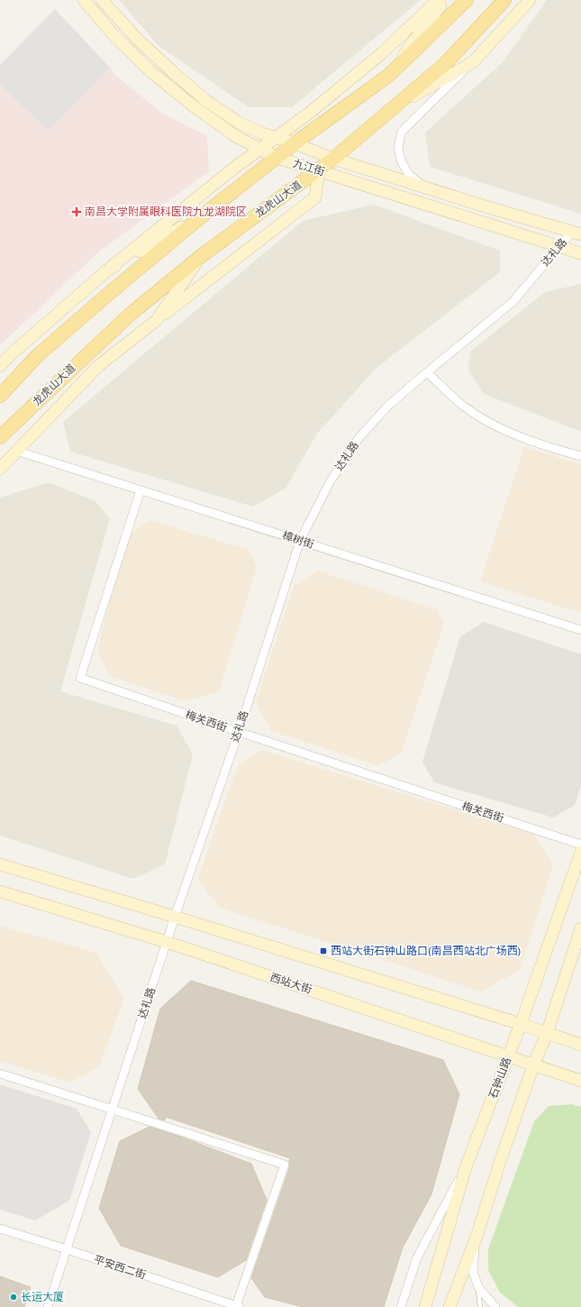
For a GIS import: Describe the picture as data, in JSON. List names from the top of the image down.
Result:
{
  "streets": {
    "main road": [
      "九江街",
      "龙虎山大道",
      "西站大街",
      "石钟山路"
    ],
    "street": [
      "达礼路",
      "樟树街",
      "梅关西街",
      "平安西二街"
    ]
  },
  "crossings": [
    ["九江街", "龙虎山大道"],
    ["九江街", "达礼路"],
    ["达礼路", "樟树街"],
    ["达礼路", "梅关西街"],
    ["达礼路", "西站大街"],
    ["达礼路", "平安西二街"],
    ["樟树街", "梅关西街"],
    ["西站大街", "石钟山路"]
  ],
  "places": {
    "health": ["南昌大学附属眼科医院九龙湖院区"],
    "transit": ["西站大街石钟山路口(南昌西站北广场西)"],
    "other": ["长运大厦"]
  }
}
